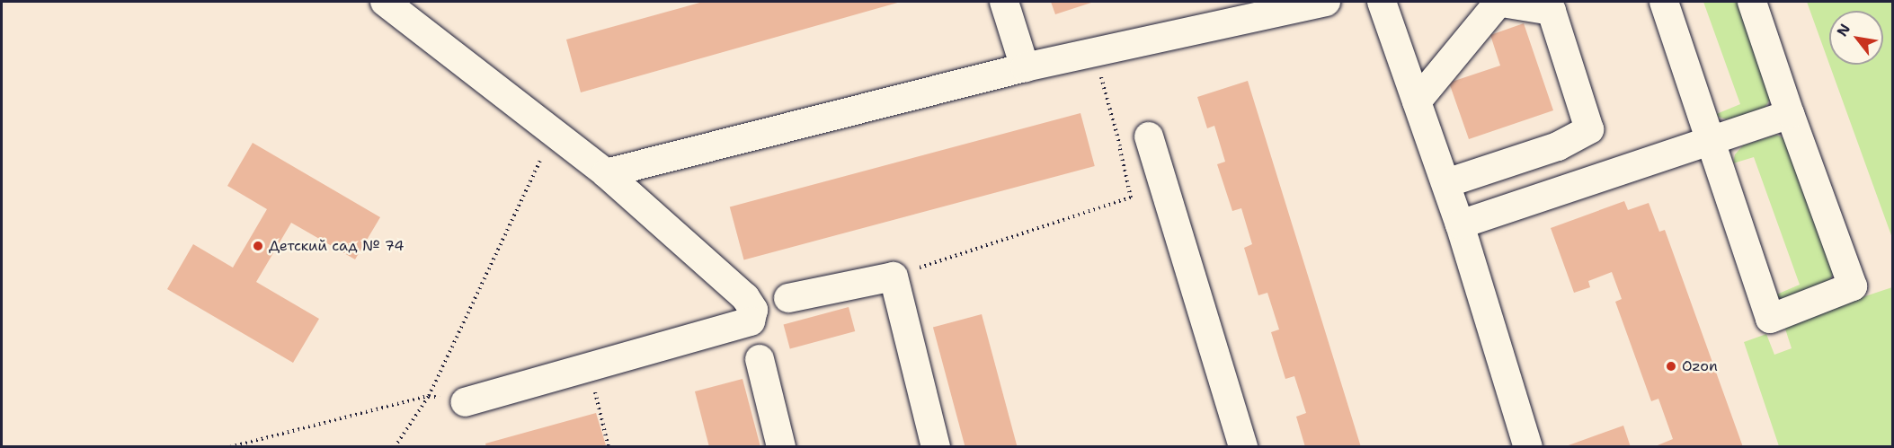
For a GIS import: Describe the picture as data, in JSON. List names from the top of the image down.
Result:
{
  "places": ["Детский сад № 74", "Ozon"],
  "north": "top left"
}
